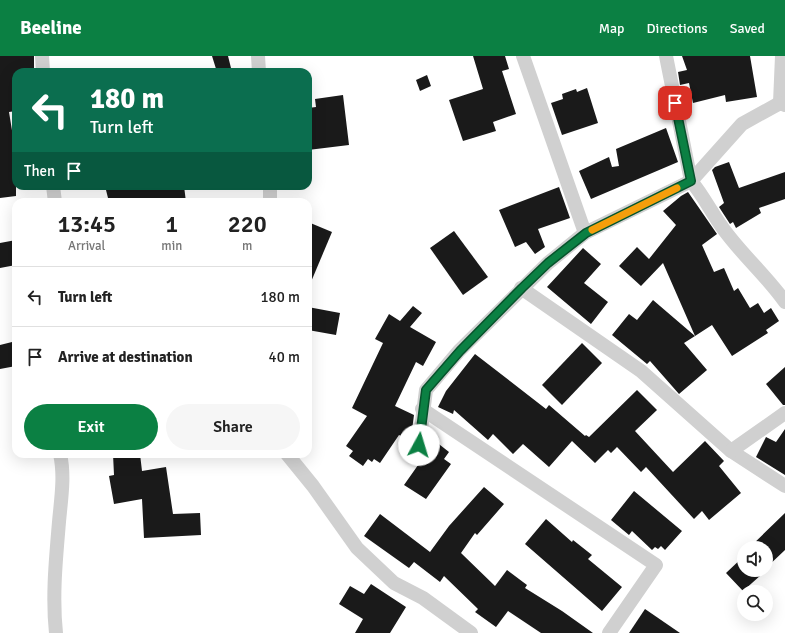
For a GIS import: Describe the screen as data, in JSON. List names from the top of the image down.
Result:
{
  "page": {
    "header": "Beeline",
    "nav": ["Map", "Directions", "Saved"],
    "turn": ["180 m", "Turn left"],
    "then": "Then",
    "eta": [
      "13:45",
      "Arrival",
      "1",
      "min",
      "220",
      "m"
    ],
    "list": [
      {
        "name": "Turn left",
        "value": "180 m"
      },
      {
        "name": "Arrive at destination",
        "value": "40 m"
      }
    ],
    "buttons": ["Exit", "Share"]
  }
}
